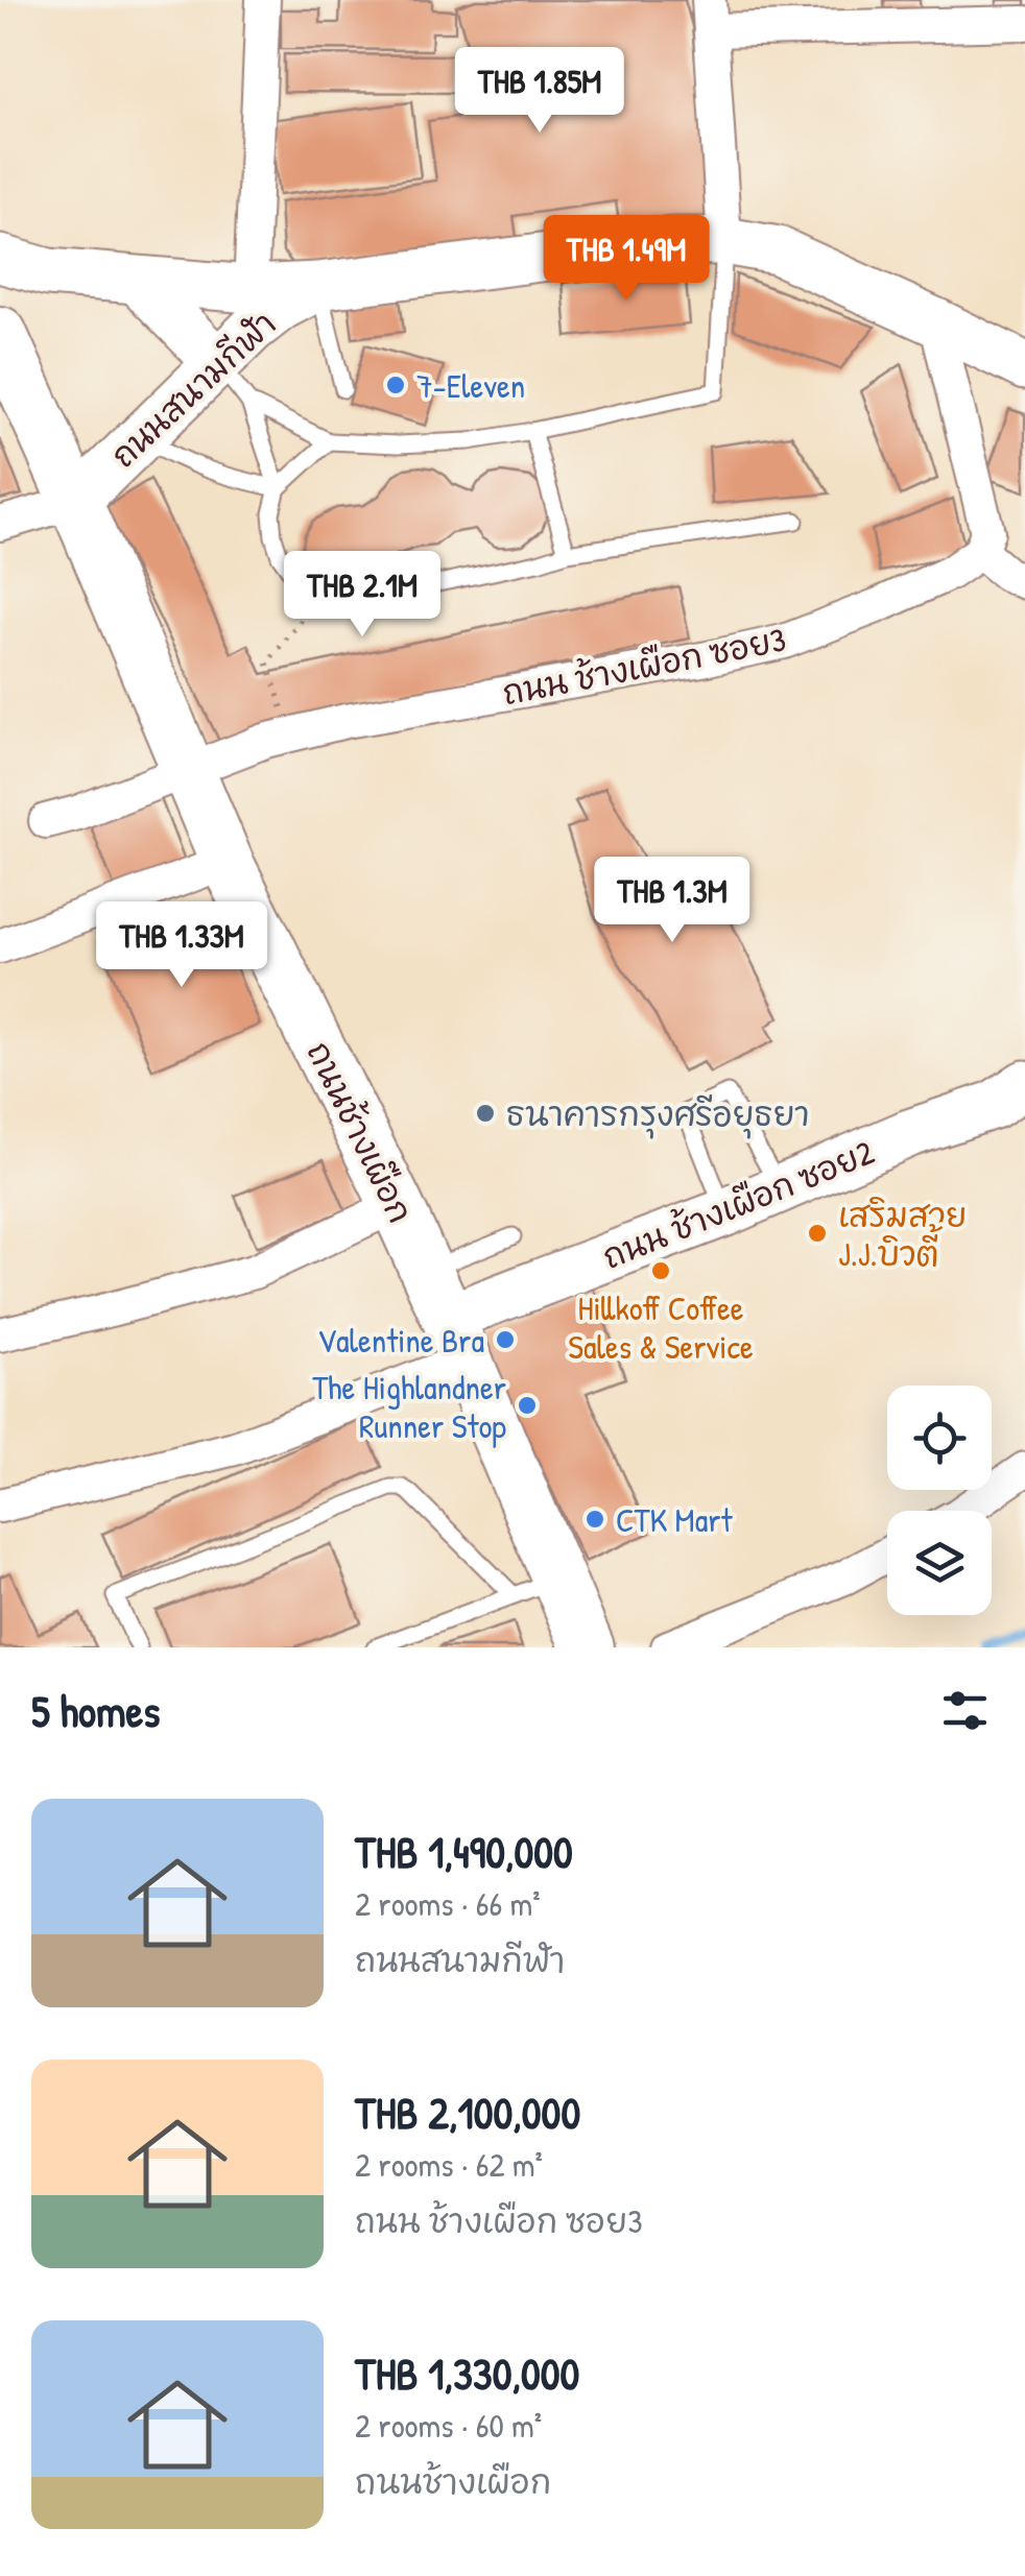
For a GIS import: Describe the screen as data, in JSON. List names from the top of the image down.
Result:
{
  "streets": {
    "main road": ["ถนนช้างเผือก"],
    "street": ["ถนนสนามกีฬา", "ถนน ช้างเผือก ซอย3", "ถนน ช้างเผือก ซอย2"]
  },
  "crossings": [
    ["ถนนสนามกีฬา", "ถนนช้างเผือก"],
    ["ถนน ช้างเผือก ซอย3", "ถนนช้างเผือก"],
    ["ถนนช้างเผือก", "ถนน ช้างเผือก ซอย2"]
  ],
  "places": [
    "7-Eleven",
    "ธนาคารกรุงศรีอยุธยา",
    "เสริมสวย J.J.บิวตี้",
    "Hillkoff Coffee Sales & Service",
    "Valentine Bra",
    "The Highlandner Runner Stop",
    "CTK Mart"
  ],
  "page": {
    "price": [
      "THB 1.85M",
      "THB 1.49M",
      "THB 2.1M",
      "THB 1.3M",
      "THB 1.33M"
    ],
    "heading": "5 homes",
    "list": [
      {
        "name": "THB 1,490,000",
        "note": "2 rooms · 66 m² · ถนนสนามกีฬา"
      },
      {
        "name": "THB 2,100,000",
        "note": "2 rooms · 62 m² · ถนน ช้างเผือก ซอย3"
      },
      {
        "name": "THB 1,330,000",
        "note": "2 rooms · 60 m² · ถนนช้างเผือก"
      }
    ]
  }
}
